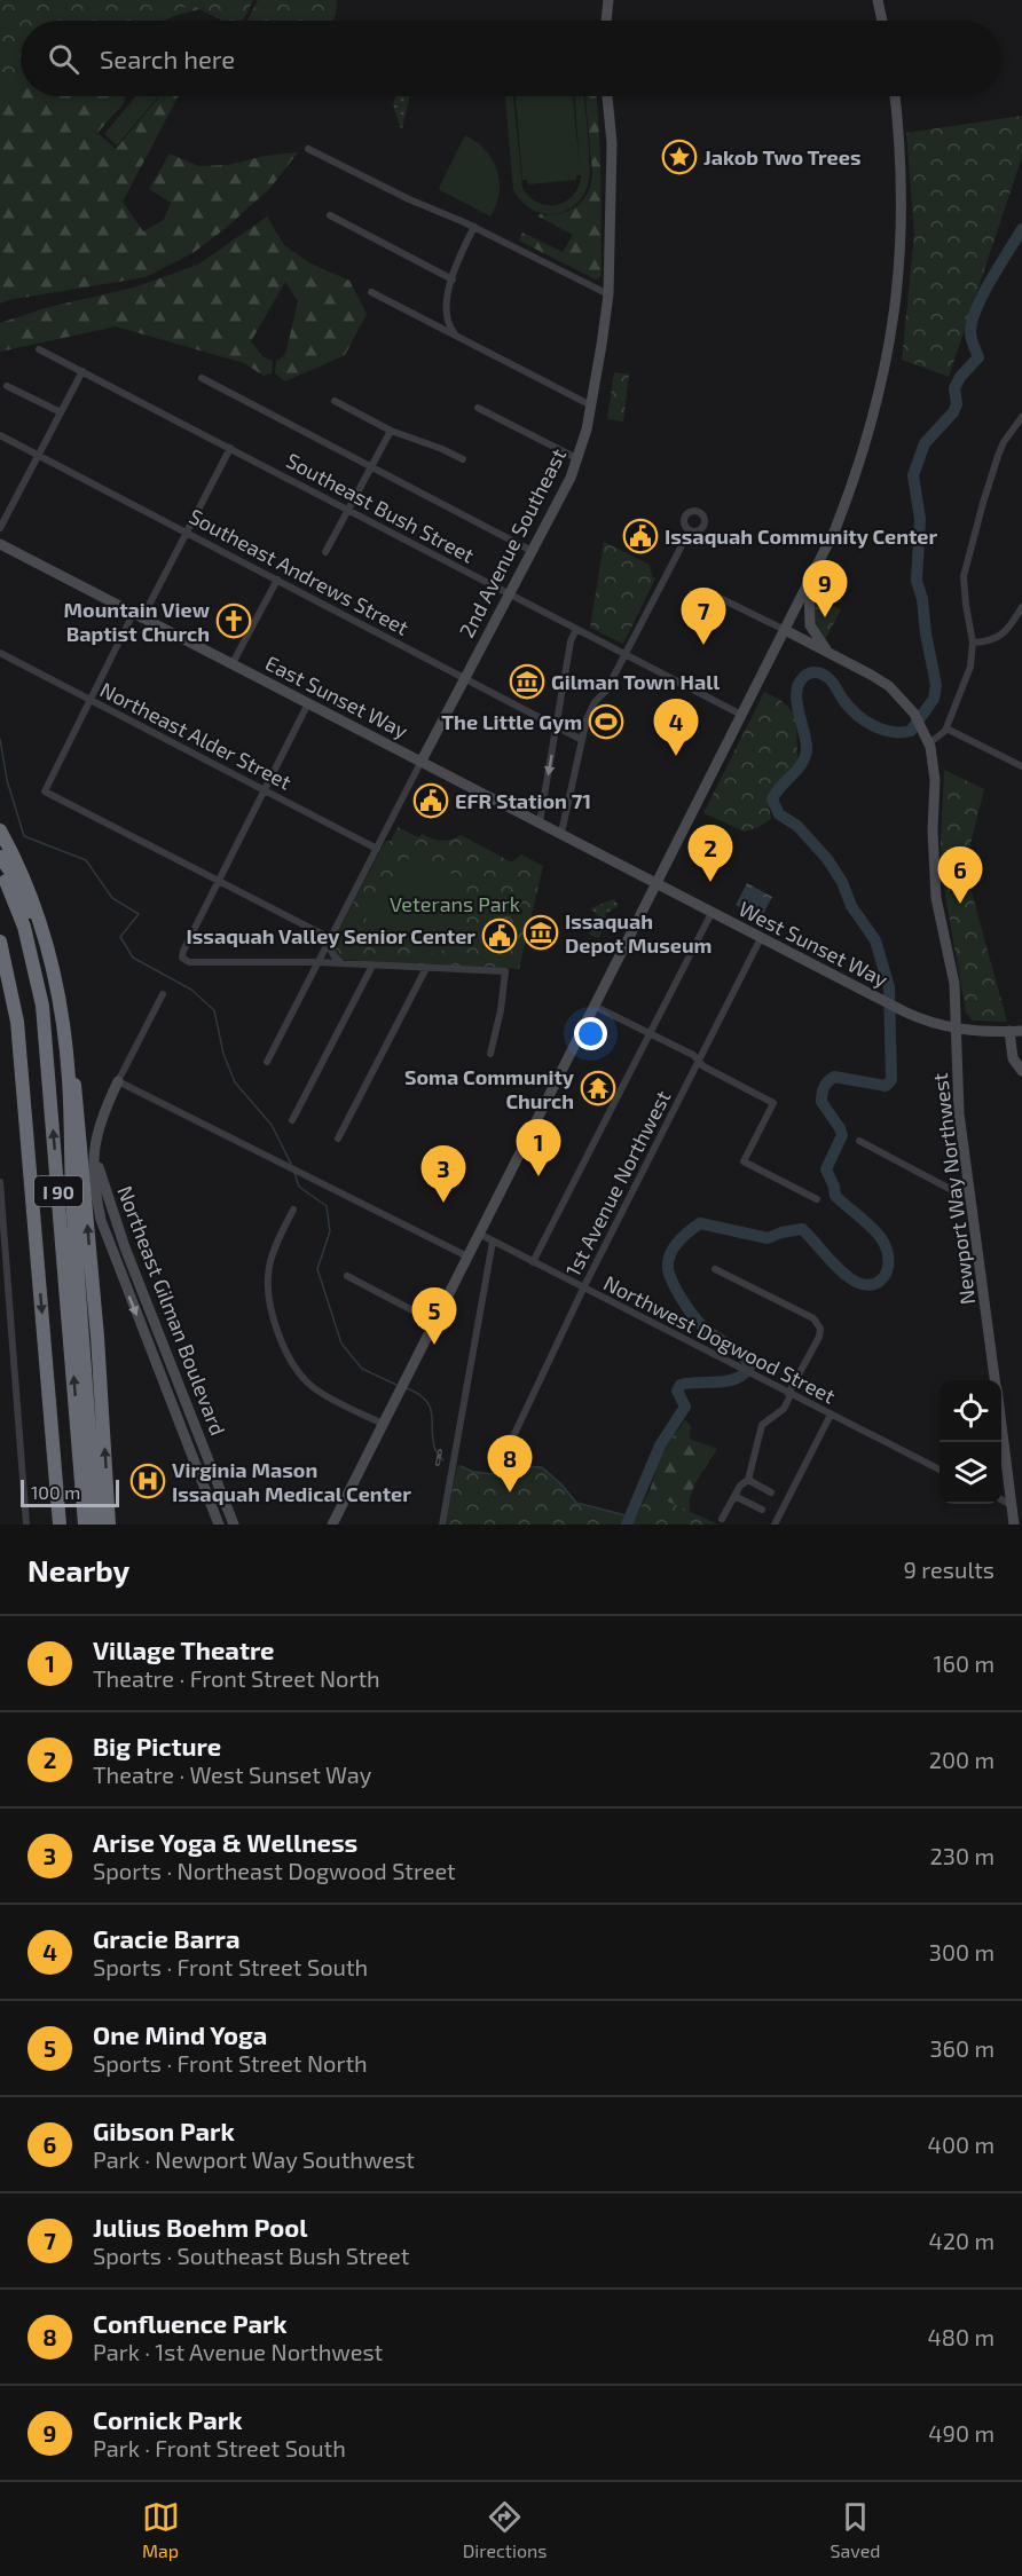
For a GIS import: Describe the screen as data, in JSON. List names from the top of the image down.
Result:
{
  "streets": {
    "highway": ["I 90"],
    "street": [
      "Southeast Bush Street",
      "2nd Avenue Southeast",
      "Southeast Andrews Street",
      "East Sunset Way",
      "Northeast Alder Street",
      "West Sunset Way",
      "1st Avenue Northwest",
      "Newport Way Northwest",
      "Northeast Gilman Boulevard",
      "Northwest Dogwood Street"
    ]
  },
  "crossings": [
    ["Southeast Bush Street", "2nd Avenue Southeast"],
    ["2nd Avenue Southeast", "Southeast Andrews Street"],
    ["2nd Avenue Southeast", "East Sunset Way"],
    ["East Sunset Way", "West Sunset Way"],
    ["West Sunset Way", "1st Avenue Northwest"],
    ["West Sunset Way", "Newport Way Northwest"],
    ["1st Avenue Northwest", "Northwest Dogwood Street"]
  ],
  "parks": ["Veterans Park"],
  "places": {
    "place": ["Jakob Two Trees"],
    "public building": ["Issaquah Community Center", "EFR Station 71", "Issaquah Valley Senior Center"],
    "church": ["Mountain View Baptist Church"],
    "museum": ["Gilman Town Hall", "Issaquah Depot Museum"],
    "sports": ["The Little Gym"],
    "temple": ["Soma Community Church"],
    "hospital": ["Virginia Mason Issaquah Medical Center"]
  },
  "scale_bar": "100 m",
  "page": {
    "search": "Search here",
    "pins": [
      "9",
      "7",
      "4",
      "2",
      "6",
      "1",
      "3",
      "5",
      "8"
    ],
    "scale": "100 m",
    "heading": ["Nearby", "9 results"],
    "list": [
      {
        "mark": "1",
        "name": "Village Theatre",
        "note": "Theatre · Front Street North",
        "value": "160 m"
      },
      {
        "mark": "2",
        "name": "Big Picture",
        "note": "Theatre · West Sunset Way",
        "value": "200 m"
      },
      {
        "mark": "3",
        "name": "Arise Yoga & Wellness",
        "note": "Sports · Northeast Dogwood Street",
        "value": "230 m"
      },
      {
        "mark": "4",
        "name": "Gracie Barra",
        "note": "Sports · Front Street South",
        "value": "300 m"
      },
      {
        "mark": "5",
        "name": "One Mind Yoga",
        "note": "Sports · Front Street North",
        "value": "360 m"
      },
      {
        "mark": "6",
        "name": "Gibson Park",
        "note": "Park · Newport Way Southwest",
        "value": "400 m"
      },
      {
        "mark": "7",
        "name": "Julius Boehm Pool",
        "note": "Sports · Southeast Bush Street",
        "value": "420 m"
      },
      {
        "mark": "8",
        "name": "Confluence Park",
        "note": "Park · 1st Avenue Northwest",
        "value": "480 m"
      },
      {
        "mark": "9",
        "name": "Cornick Park",
        "note": "Park · Front Street South",
        "value": "490 m"
      }
    ],
    "nav": ["Map", "Directions", "Saved"]
  }
}
